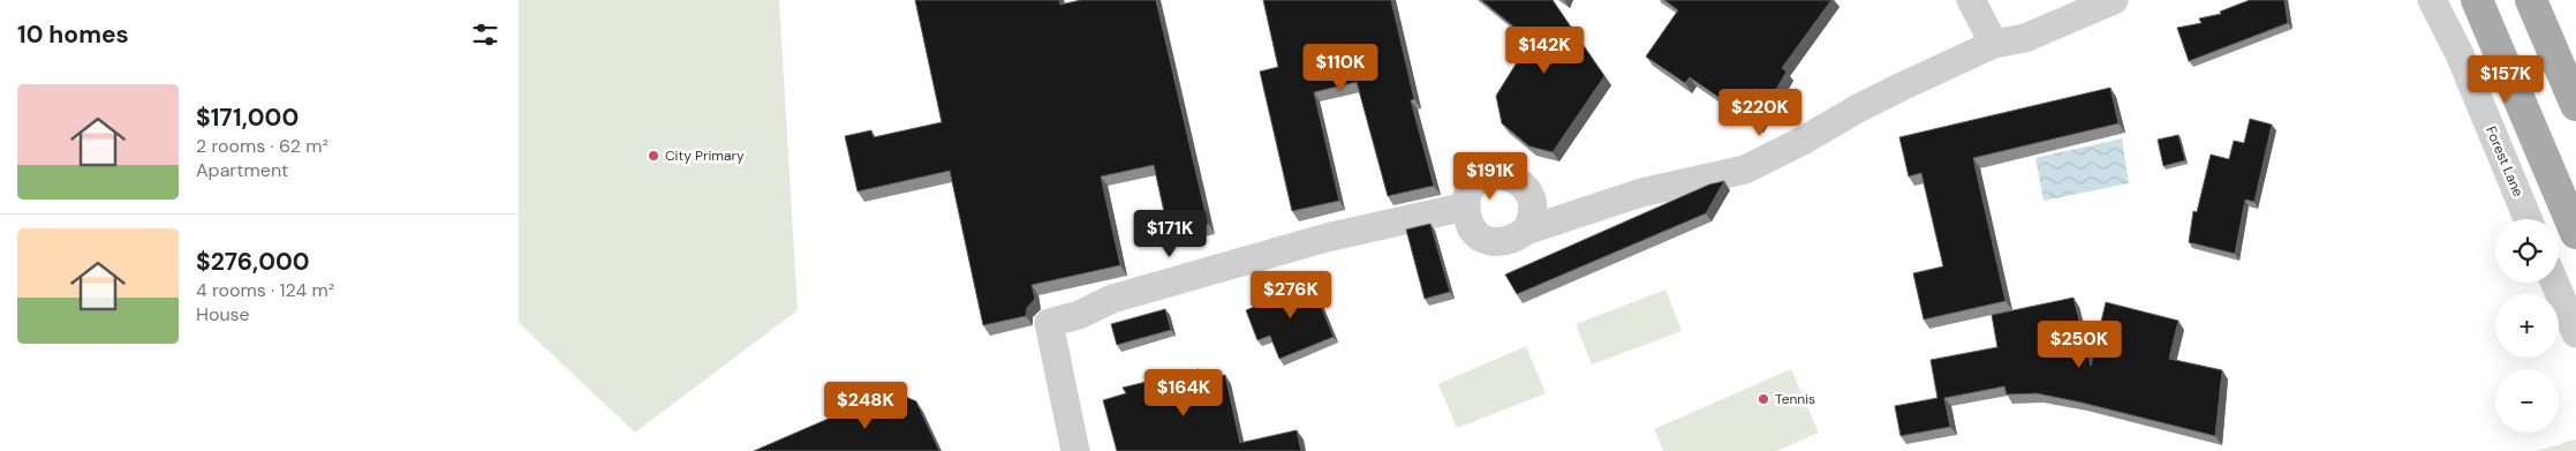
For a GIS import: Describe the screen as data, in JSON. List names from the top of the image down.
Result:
{
  "streets": {
    "street": ["Forest Lane"]
  },
  "places": ["City Primary", "Tennis"],
  "page": {
    "heading": "10 homes",
    "price": [
      "$142K",
      "$110K",
      "$157K",
      "$220K",
      "$191K",
      "$171K",
      "$276K",
      "$250K",
      "$164K",
      "$248K"
    ],
    "list": [
      {
        "name": "$171,000",
        "note": "2 rooms · 62 m² · Apartment"
      },
      {
        "name": "$276,000",
        "note": "4 rooms · 124 m² · House"
      }
    ],
    "map_buttons": ["+", "−"]
  }
}
